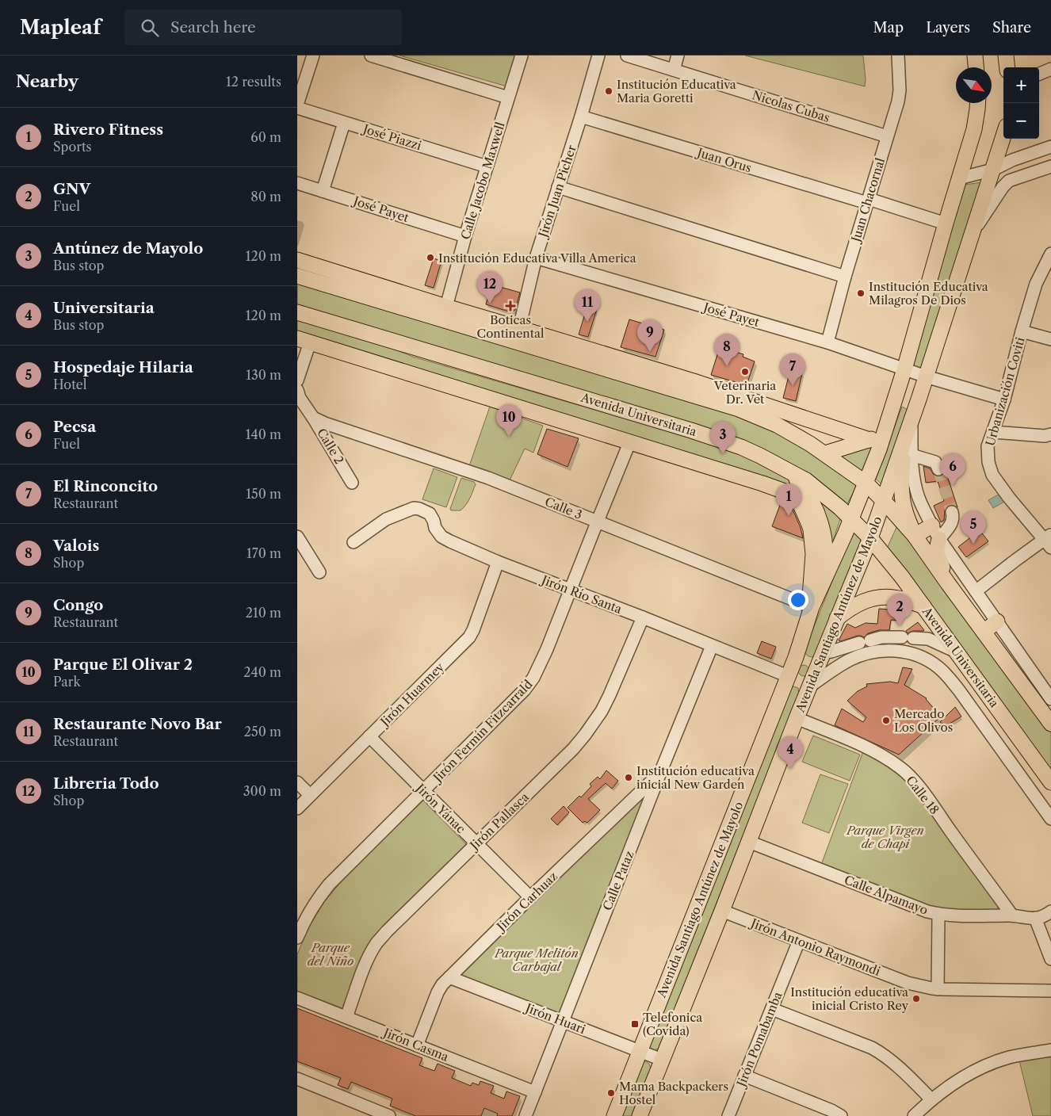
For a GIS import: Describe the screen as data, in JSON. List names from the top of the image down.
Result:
{
  "streets": {
    "main road": ["Avenida Universitaria", "Avenida Santiago Antúnez de Mayolo"],
    "street": [
      "Nicolas Cubas",
      "José Piazzi",
      "Juan Orus",
      "Calle Jacobo Maxwell",
      "Jirón Juan Picher",
      "Juan Chacornal",
      "José Payet",
      "Urbanización Coviti",
      "Calle 2",
      "Calle 3",
      "Jirón Río Santa",
      "Jirón Huarmey",
      "Jirón Fermín Fitzcarrald",
      "Calle 18",
      "Jirón Yánac",
      "Jirón Pallasca",
      "Calle Pataz",
      "Calle Alpamayo",
      "Jirón Carhuaz",
      "Jirón Antonio Raymondi",
      "Jirón Huari",
      "Jirón Pomabamba",
      "Jirón Casma"
    ]
  },
  "crossings": [
    ["Nicolas Cubas", "Juan Chacornal"],
    ["José Piazzi", "Calle Jacobo Maxwell"],
    ["Juan Orus", "Jirón Juan Picher"],
    ["Juan Orus", "Juan Chacornal"],
    ["Juan Orus", "Avenida Santiago Antúnez de Mayolo"],
    ["Calle Jacobo Maxwell", "José Payet"],
    ["Jirón Juan Picher", "José Payet"],
    ["Juan Chacornal", "José Payet"],
    ["José Payet", "Urbanización Coviti"],
    ["José Payet", "Avenida Santiago Antúnez de Mayolo"],
    ["Avenida Universitaria", "Avenida Santiago Antúnez de Mayolo"],
    ["Calle 2", "Calle 3"],
    ["Calle 3", "Avenida Santiago Antúnez de Mayolo"],
    ["Calle 3", "Jirón Fermín Fitzcarrald"],
    ["Jirón Río Santa", "Avenida Santiago Antúnez de Mayolo"],
    ["Jirón Río Santa", "Jirón Huarmey"],
    ["Jirón Río Santa", "Jirón Fermín Fitzcarrald"],
    ["Jirón Río Santa", "Jirón Pallasca"],
    ["Jirón Río Santa", "Calle Pataz"],
    ["Avenida Santiago Antúnez de Mayolo", "Calle 18"],
    ["Avenida Santiago Antúnez de Mayolo", "Calle Alpamayo"],
    ["Avenida Santiago Antúnez de Mayolo", "Jirón Antonio Raymondi"],
    ["Avenida Santiago Antúnez de Mayolo", "Jirón Huari"],
    ["Jirón Huarmey", "Jirón Yánac"],
    ["Jirón Fermín Fitzcarrald", "Jirón Yánac"],
    ["Calle 18", "Calle Alpamayo"],
    ["Jirón Yánac", "Jirón Pallasca"],
    ["Jirón Yánac", "Jirón Carhuaz"],
    ["Jirón Pallasca", "Jirón Casma"],
    ["Calle Pataz", "Jirón Carhuaz"],
    ["Calle Pataz", "Jirón Huari"],
    ["Calle Pataz", "Jirón Casma"],
    ["Jirón Carhuaz", "Jirón Huari"],
    ["Jirón Carhuaz", "Jirón Casma"],
    ["Jirón Antonio Raymondi", "Jirón Pomabamba"]
  ],
  "parks": ["Parque Virgen de Chapi", "Parque del Niño", "Parque Melitón Carbajal"],
  "places": {
    "other": [
      "Institución Educativa Maria Goretti",
      "Institución Educativa Villa America",
      "Institución Educativa Milagros De Dios",
      "Veterinaria Dr. Vet",
      "Mercado Los Olivos",
      "Institución educativa inicial New Garden",
      "Institución educativa inicial Cristo Rey",
      "Mama Backpackers Hostel"
    ],
    "health": ["Boticas Continental"],
    "transit": ["Telefonica (Covida)"]
  },
  "north": "bottom right",
  "page": {
    "header": "Mapleaf",
    "search": "Search here",
    "nav": ["Map", "Layers", "Share"],
    "heading": ["Nearby", "12 results"],
    "map_buttons": ["+", "−"],
    "list": [
      {
        "mark": "1",
        "name": "Rivero Fitness",
        "note": "Sports",
        "value": "60 m"
      },
      {
        "mark": "2",
        "name": "GNV",
        "note": "Fuel",
        "value": "80 m"
      },
      {
        "mark": "3",
        "name": "Antúnez de Mayolo",
        "note": "Bus stop",
        "value": "120 m"
      },
      {
        "mark": "4",
        "name": "Universitaria",
        "note": "Bus stop",
        "value": "120 m"
      },
      {
        "mark": "5",
        "name": "Hospedaje Hilaria",
        "note": "Hotel",
        "value": "130 m"
      },
      {
        "mark": "6",
        "name": "Pecsa",
        "note": "Fuel",
        "value": "140 m"
      },
      {
        "mark": "7",
        "name": "El Rinconcito",
        "note": "Restaurant",
        "value": "150 m"
      },
      {
        "mark": "8",
        "name": "Valois",
        "note": "Shop",
        "value": "170 m"
      },
      {
        "mark": "9",
        "name": "Congo",
        "note": "Restaurant",
        "value": "210 m"
      },
      {
        "mark": "10",
        "name": "Parque El Olivar 2",
        "note": "Park",
        "value": "240 m"
      },
      {
        "mark": "11",
        "name": "Restaurante Novo Bar",
        "note": "Restaurant",
        "value": "250 m"
      },
      {
        "mark": "12",
        "name": "Libreria Todo",
        "note": "Shop",
        "value": "300 m"
      }
    ],
    "pins": [
      "12",
      "11",
      "9",
      "8",
      "7",
      "10",
      "3",
      "6",
      "1",
      "5",
      "2",
      "4"
    ]
  }
}
